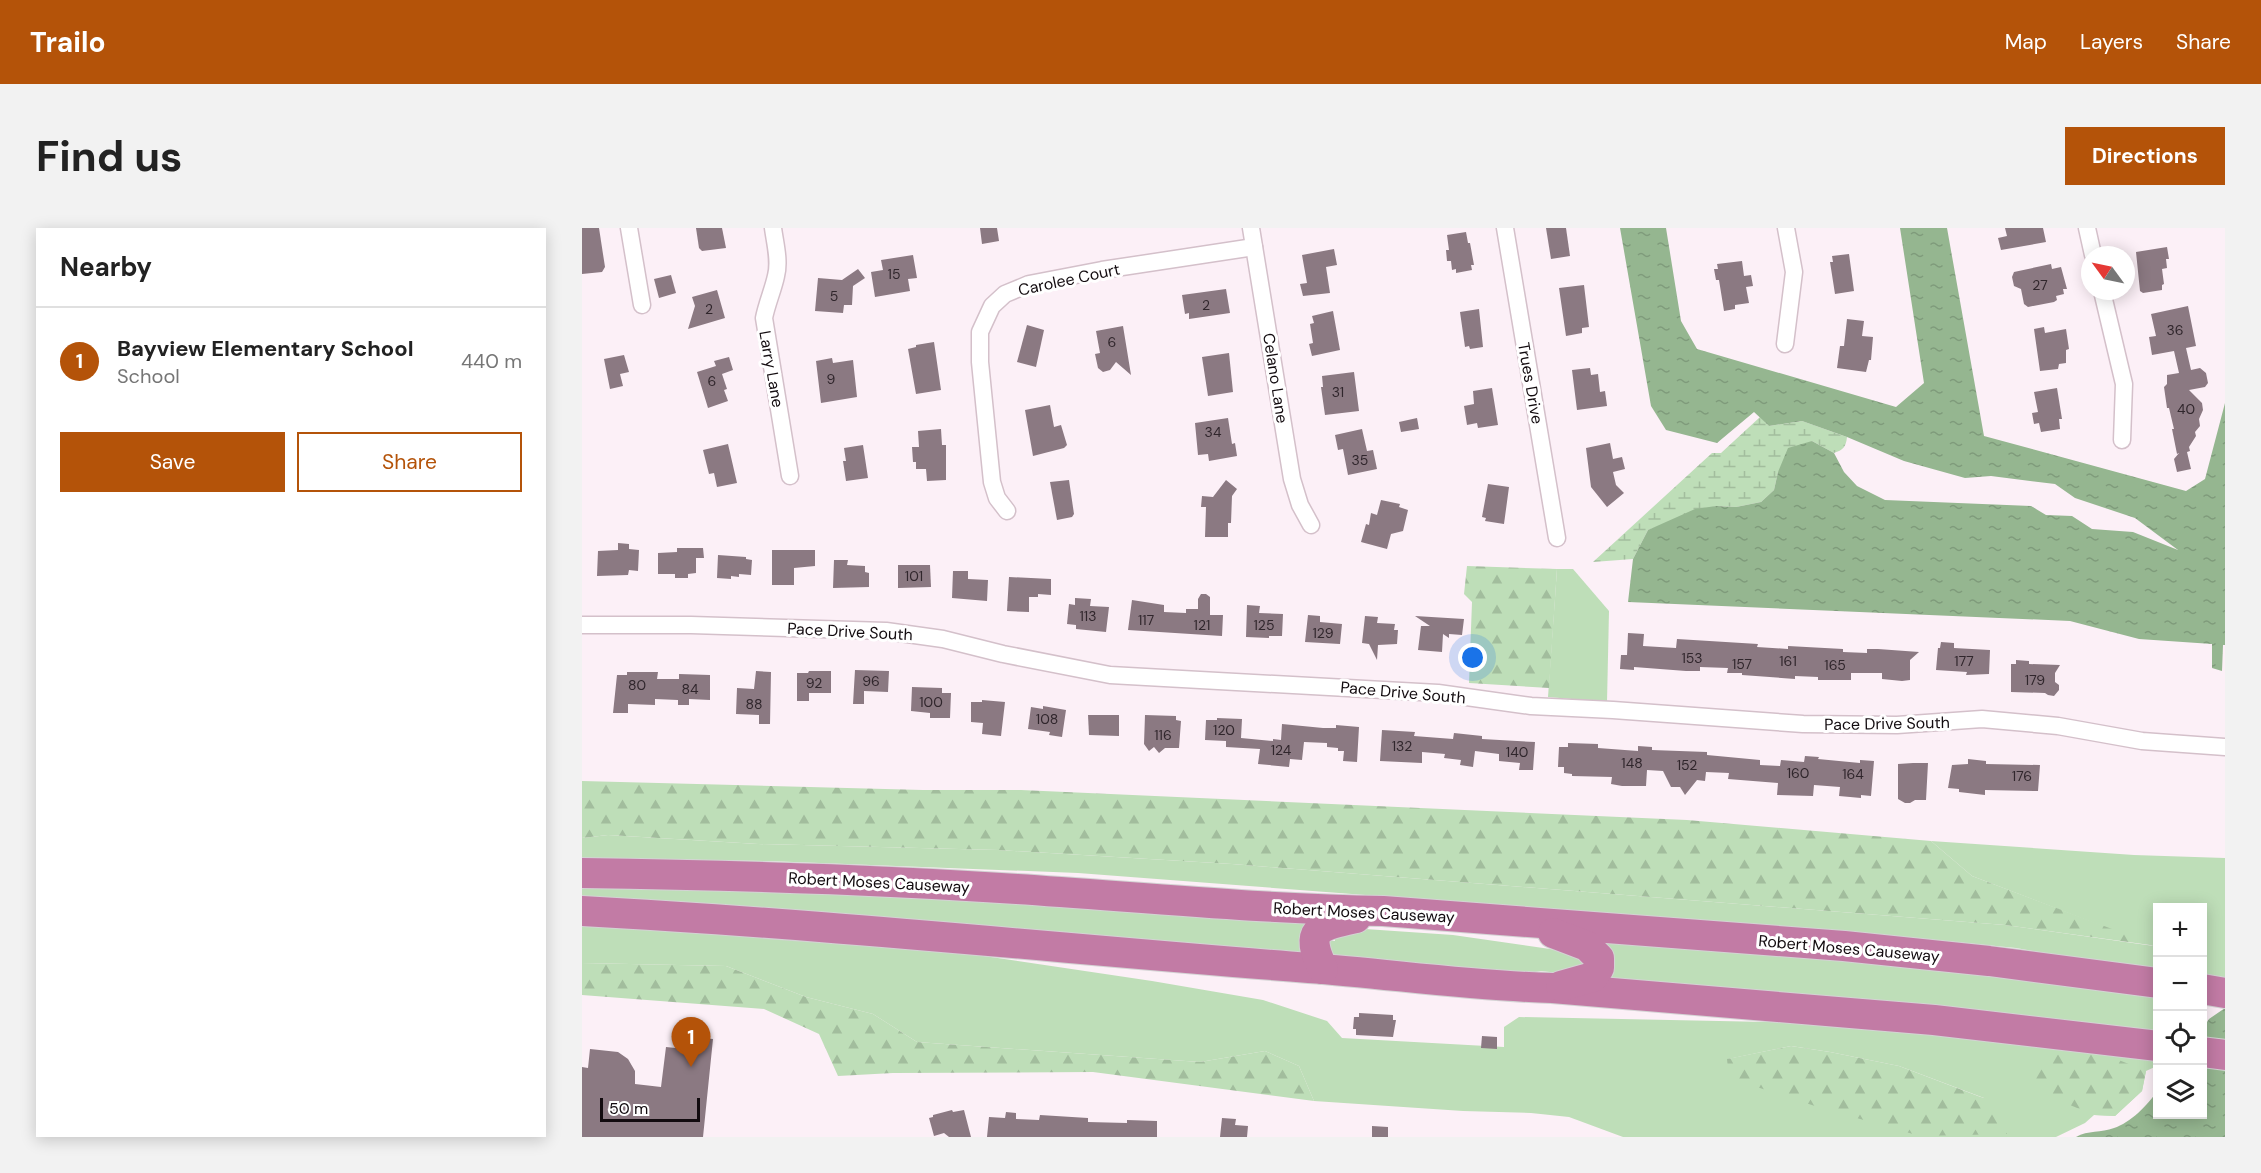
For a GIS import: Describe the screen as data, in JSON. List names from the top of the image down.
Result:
{
  "streets": {
    "highway": ["Robert Moses Causeway"],
    "street": [
      "Carolee Court",
      "Larry Lane",
      "Celano Lane",
      "Trues Drive",
      "Pace Drive South"
    ]
  },
  "crossings": [
    ["Carolee Court", "Celano Lane"]
  ],
  "house_numbers": [
    "15",
    "27",
    "5",
    "2",
    "2",
    "36",
    "6",
    "9",
    "6",
    "31",
    "40",
    "34",
    "35",
    "101",
    "113",
    "117",
    "121",
    "125",
    "129",
    "153",
    "161",
    "177",
    "157",
    "165",
    "179",
    "96",
    "92",
    "80",
    "84",
    "100",
    "88",
    "108",
    "120",
    "116",
    "132",
    "124",
    "140",
    "148",
    "152",
    "160",
    "164",
    "176"
  ],
  "scale_bar": "50 m",
  "north": "top left",
  "page": {
    "header": "Trailo",
    "nav": ["Map", "Layers", "Share"],
    "buttons": [
      "Directions",
      ["Save", "Share"]
    ],
    "title": "Find us",
    "heading": "Nearby",
    "list": [
      {
        "mark": "1",
        "name": "Bayview Elementary School",
        "note": "School",
        "value": "440 m"
      }
    ],
    "map_buttons": ["+", "−"],
    "pins": "1",
    "scale": "50 m"
  }
}
